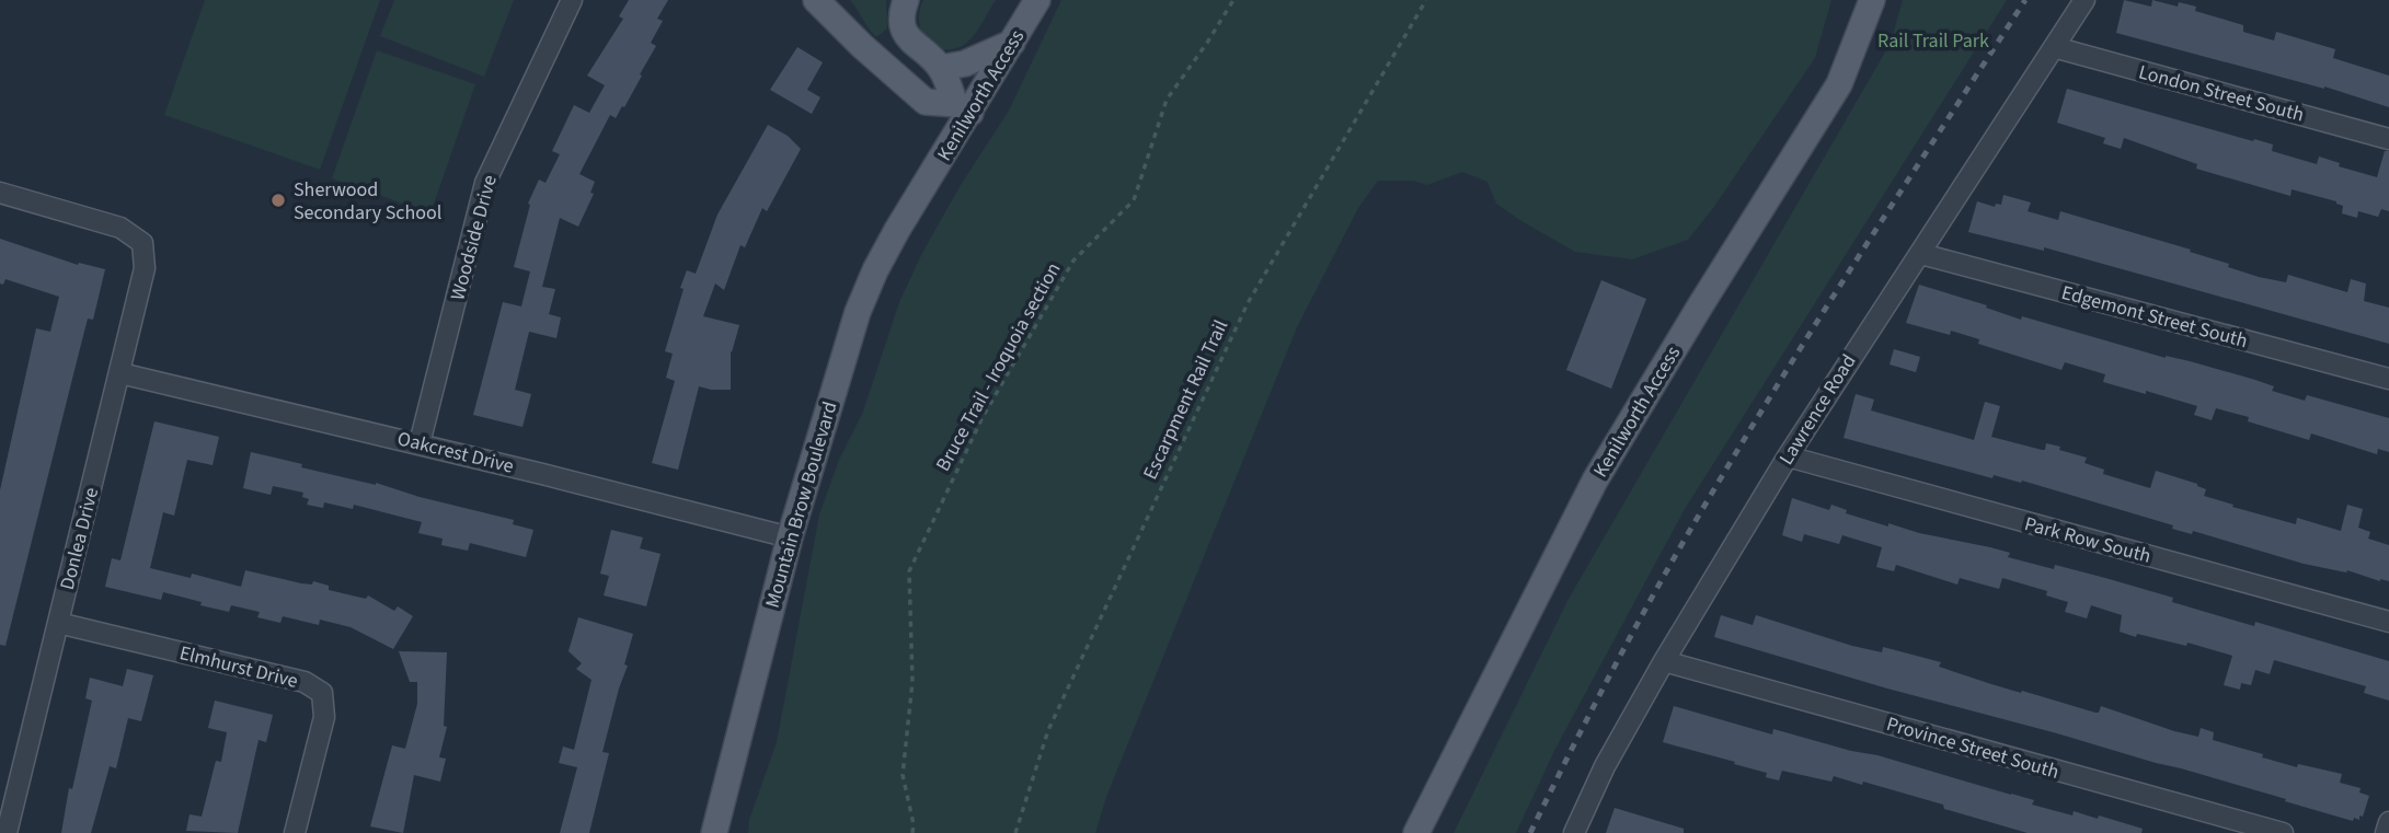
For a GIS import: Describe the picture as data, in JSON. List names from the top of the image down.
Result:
{
  "streets": {
    "main road": ["Kenilworth Access", "Mountain Brow Boulevard"],
    "street": [
      "London Street South",
      "Woodside Drive",
      "Edgemont Street South",
      "Lawrence Road",
      "Oakcrest Drive",
      "Donlea Drive",
      "Park Row South",
      "Elmhurst Drive",
      "Province Street South"
    ],
    "path": ["Bruce Trail - Iroquoia section", "Escarpment Rail Trail"]
  },
  "crossings": [
    ["London Street South", "Lawrence Road"],
    ["Kenilworth Access", "Mountain Brow Boulevard"],
    ["Woodside Drive", "Oakcrest Drive"],
    ["Edgemont Street South", "Lawrence Road"],
    ["Lawrence Road", "Park Row South"],
    ["Lawrence Road", "Province Street South"],
    ["Oakcrest Drive", "Mountain Brow Boulevard"],
    ["Oakcrest Drive", "Donlea Drive"],
    ["Donlea Drive", "Elmhurst Drive"]
  ],
  "parks": ["Rail Trail Park"],
  "places": ["Sherwood Secondary School"]
}
